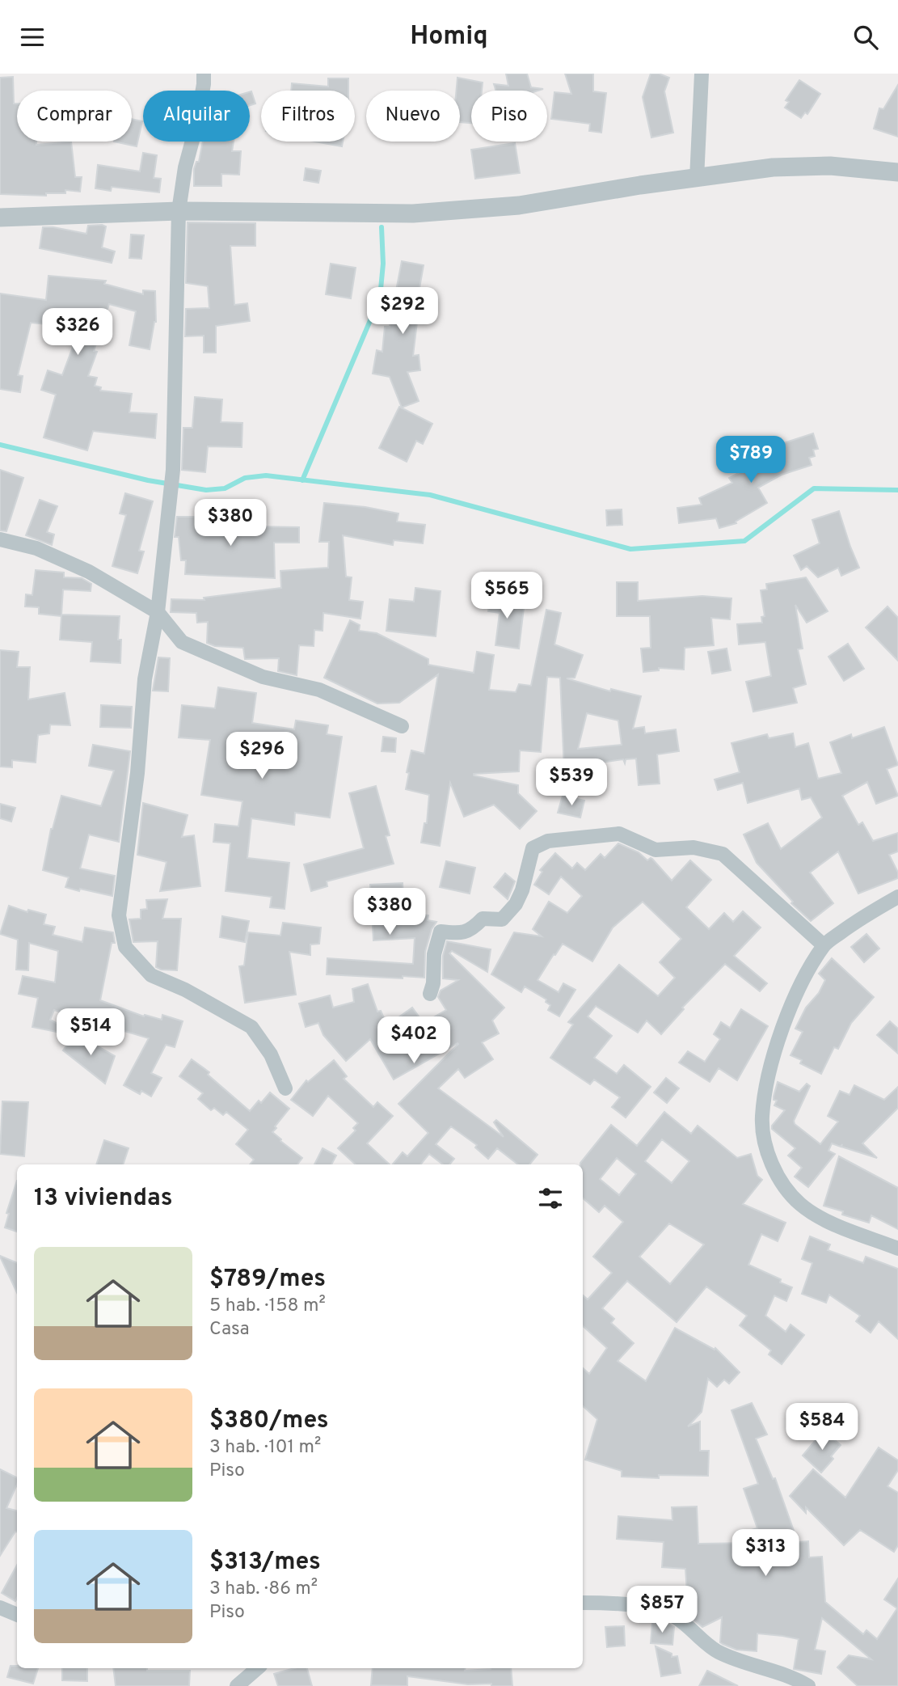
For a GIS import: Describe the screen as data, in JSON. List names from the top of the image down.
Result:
{
  "page": {
    "header": "Homiq",
    "chip": [
      "Comprar",
      "Alquilar",
      "Filtros",
      "Nuevo",
      "Piso"
    ],
    "price": [
      "$292",
      "$326",
      "$789",
      "$380",
      "$565",
      "$296",
      "$539",
      "$380",
      "$514",
      "$402",
      "$584",
      "$313",
      "$857"
    ],
    "heading": "13 viviendas",
    "list": [
      {
        "name": "$789/mes",
        "note": "5 hab. · 158 m² · Casa"
      },
      {
        "name": "$380/mes",
        "note": "3 hab. · 101 m² · Piso"
      },
      {
        "name": "$313/mes",
        "note": "3 hab. · 86 m² · Piso"
      }
    ]
  }
}
